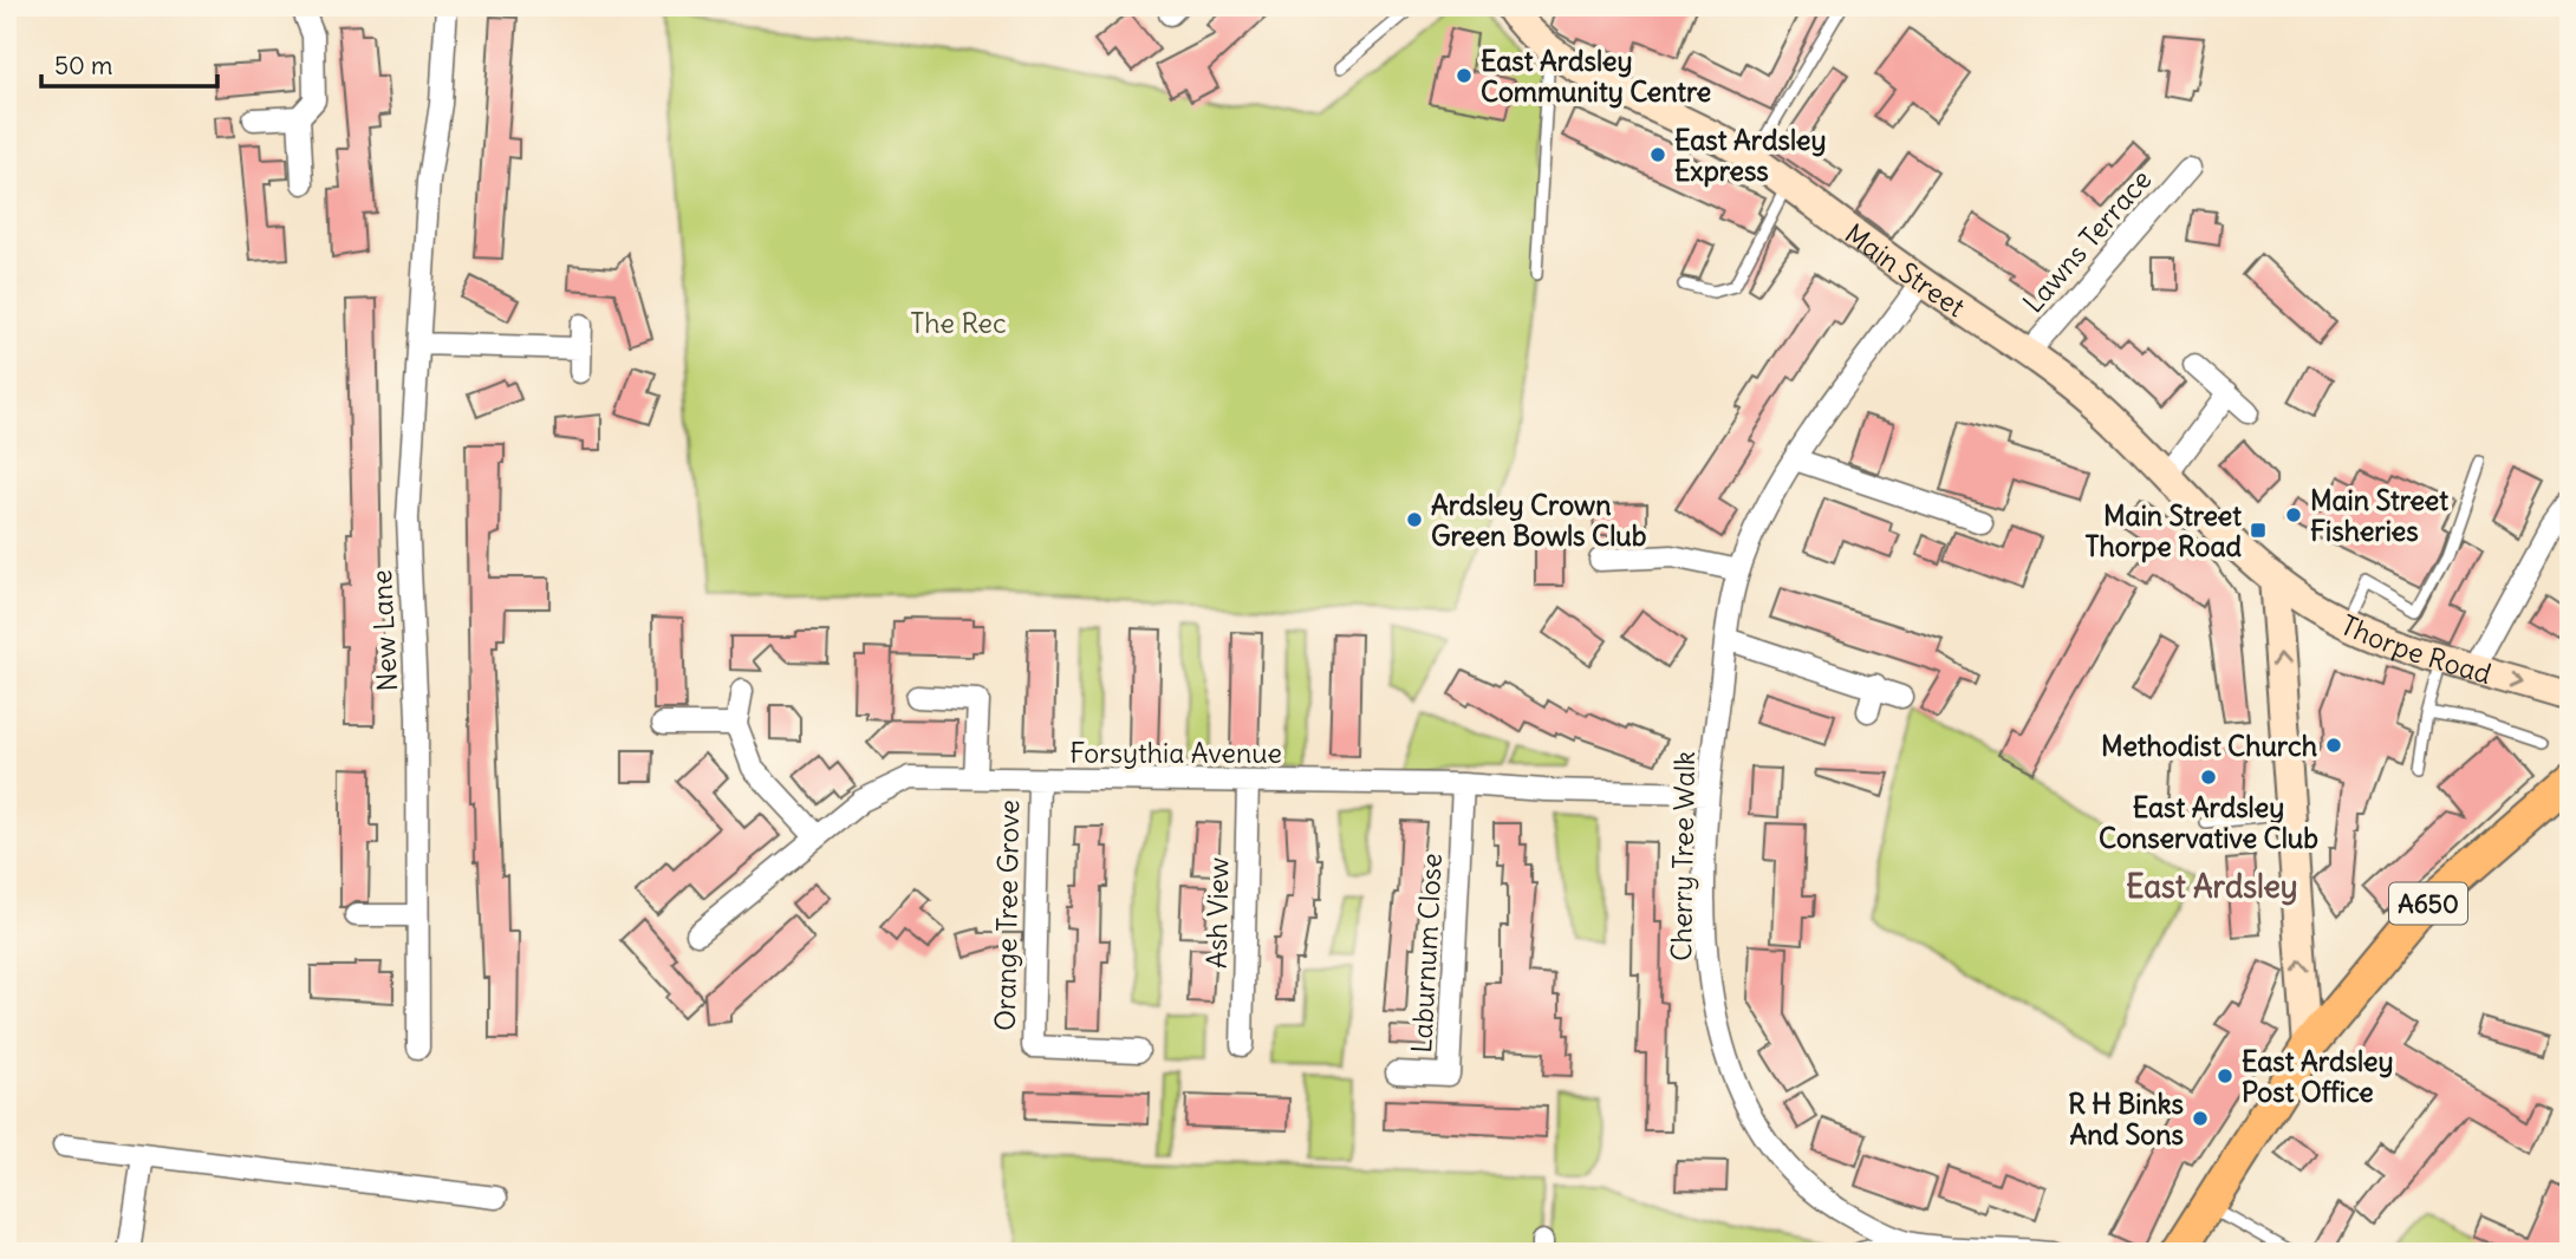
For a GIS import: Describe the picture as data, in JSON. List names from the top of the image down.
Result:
{
  "streets": {
    "main road": ["A650"],
    "street": [
      "Lawns Terrace",
      "Main Street",
      "New Lane",
      "Thorpe Road",
      "Forsythia Avenue",
      "Cherry Tree Walk",
      "Ash View",
      "Orange Tree Grove",
      "Laburnum Close"
    ]
  },
  "crossings": [
    ["Lawns Terrace", "Main Street"],
    ["Main Street", "Thorpe Road"],
    ["Main Street", "Cherry Tree Walk"],
    ["Forsythia Avenue", "Cherry Tree Walk"],
    ["Forsythia Avenue", "Ash View"],
    ["Forsythia Avenue", "Orange Tree Grove"],
    ["Forsythia Avenue", "Laburnum Close"]
  ],
  "districts": ["East Ardsley"],
  "parks": ["The Rec"],
  "places": {
    "other": [
      "East Ardsley Community Centre",
      "East Ardsley Express",
      "Main Street Fisheries",
      "Ardsley Crown Green Bowls Club",
      "Methodist Church",
      "East Ardsley Conservative Club",
      "East Ardsley Post Office",
      "R H Binks And Sons"
    ],
    "transit": ["Main Street Thorpe Road"]
  },
  "scale_bar": "50 m"
}
